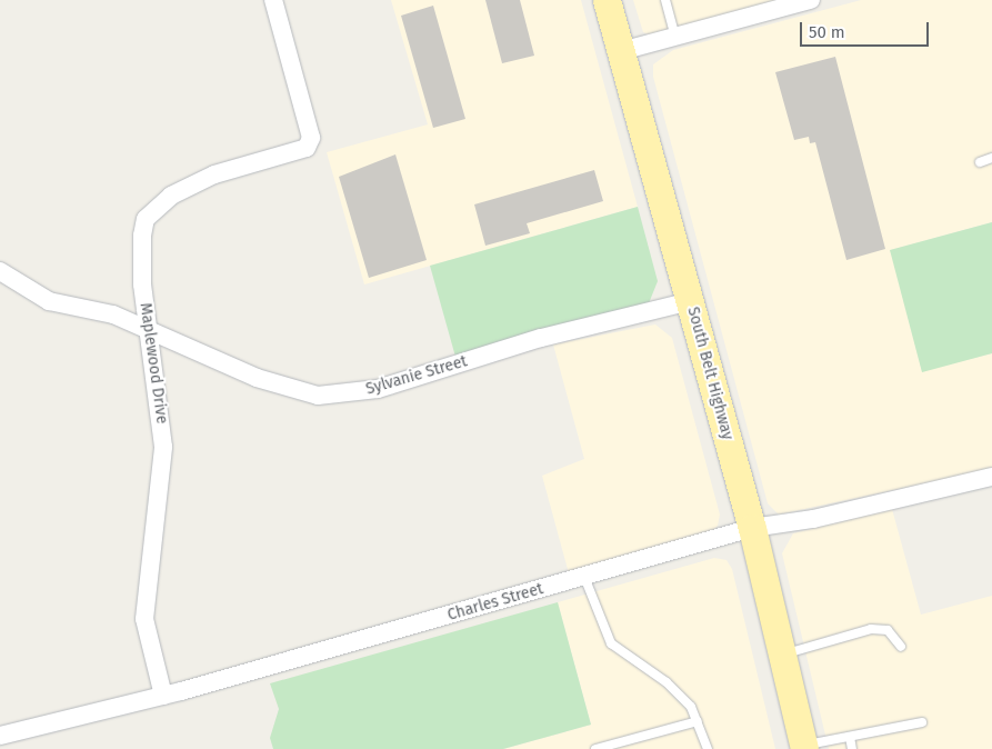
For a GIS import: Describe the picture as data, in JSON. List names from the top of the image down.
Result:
{
  "streets": {
    "main road": ["South Belt Highway"],
    "street": ["Maplewood Drive", "Sylvanie Street", "Charles Street"]
  },
  "crossings": [
    ["Maplewood Drive", "Sylvanie Street"],
    ["Maplewood Drive", "Charles Street"],
    ["South Belt Highway", "Sylvanie Street"],
    ["South Belt Highway", "Charles Street"]
  ],
  "scale_bar": "50 m"
}
